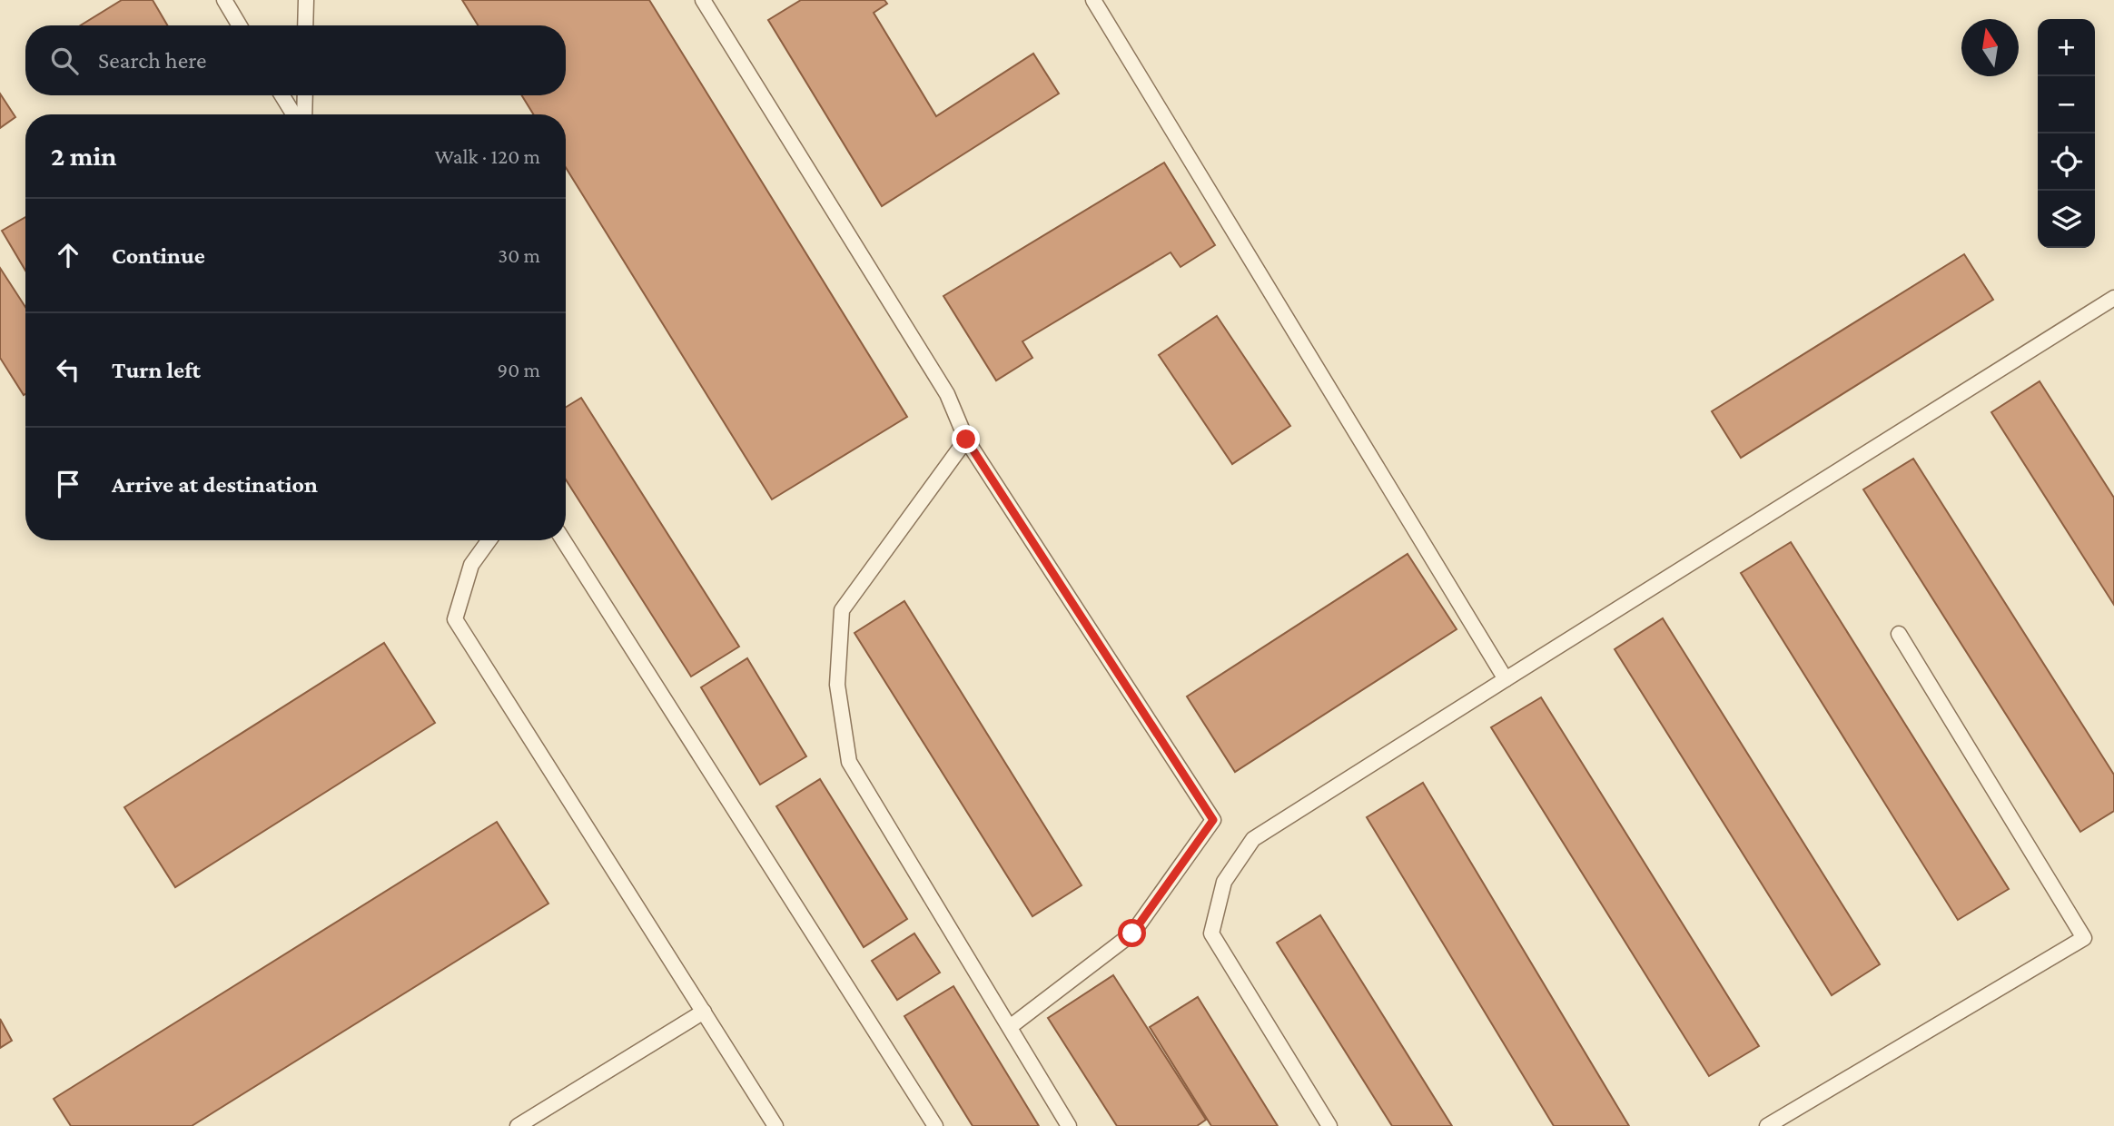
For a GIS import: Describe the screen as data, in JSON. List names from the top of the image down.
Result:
{
  "north": "top",
  "page": {
    "map_buttons": ["+", "−"],
    "search": "Search here",
    "heading": ["2 min", "Walk · 120 m"],
    "list": [
      ["Continue", "30 m"],
      ["Turn left", "90 m"],
      "Arrive at destination"
    ]
  }
}
